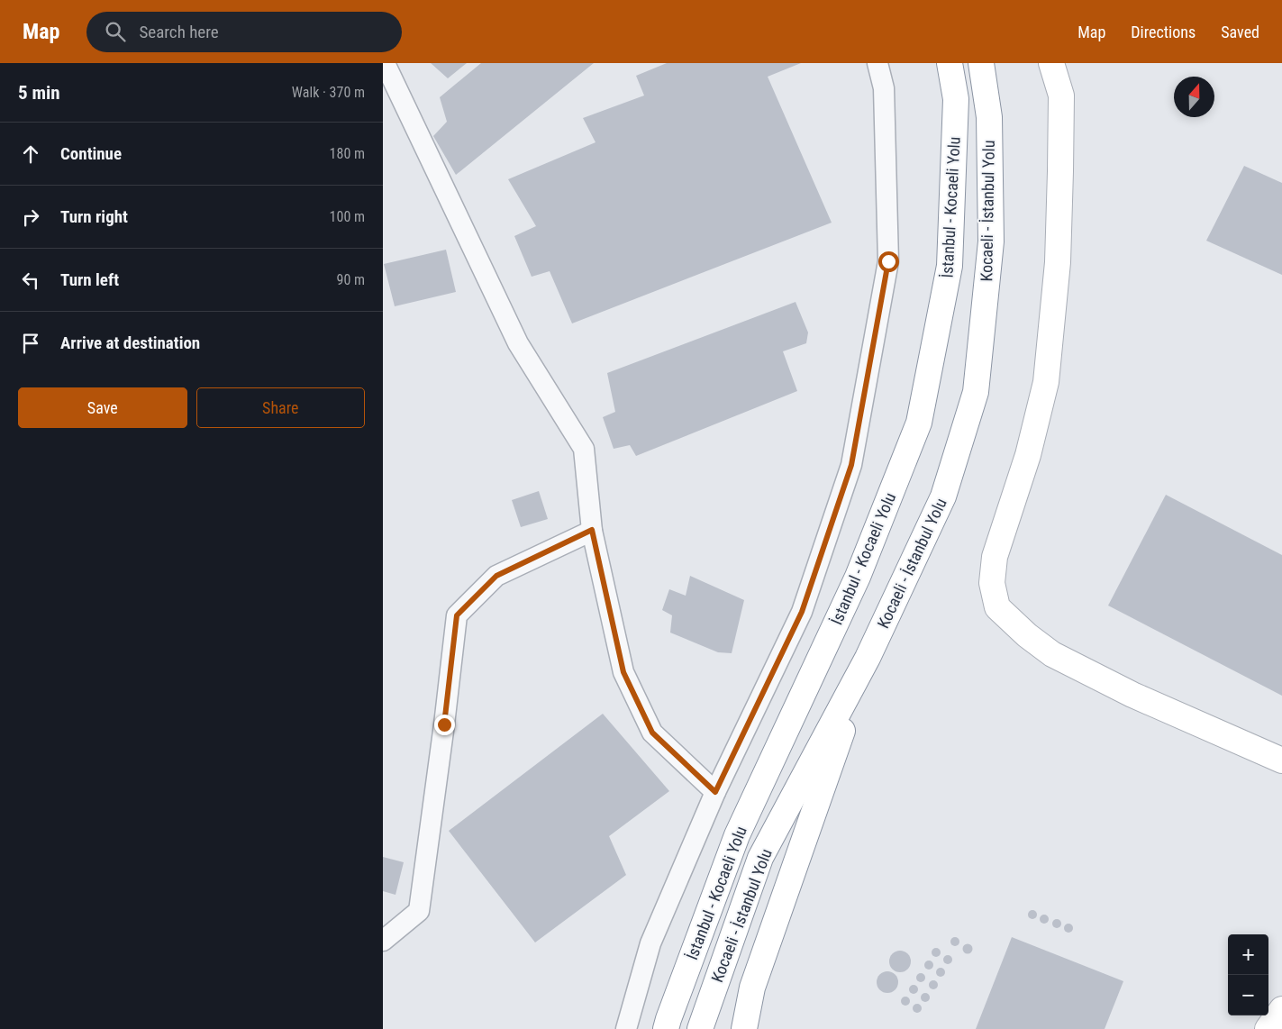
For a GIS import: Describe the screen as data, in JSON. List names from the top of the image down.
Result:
{
  "streets": {
    "main road": ["İstanbul - Kocaeli Yolu", "Kocaeli - İstanbul Yolu"]
  },
  "north": "top",
  "page": {
    "header": "Map",
    "search": "Search here",
    "nav": ["Map", "Directions", "Saved"],
    "heading": ["5 min", "Walk · 370 m"],
    "list": [
      ["Continue", "180 m"],
      ["Turn right", "100 m"],
      ["Turn left", "90 m"],
      "Arrive at destination"
    ],
    "buttons": ["Save", "Share"],
    "map_buttons": ["+", "−"]
  }
}
